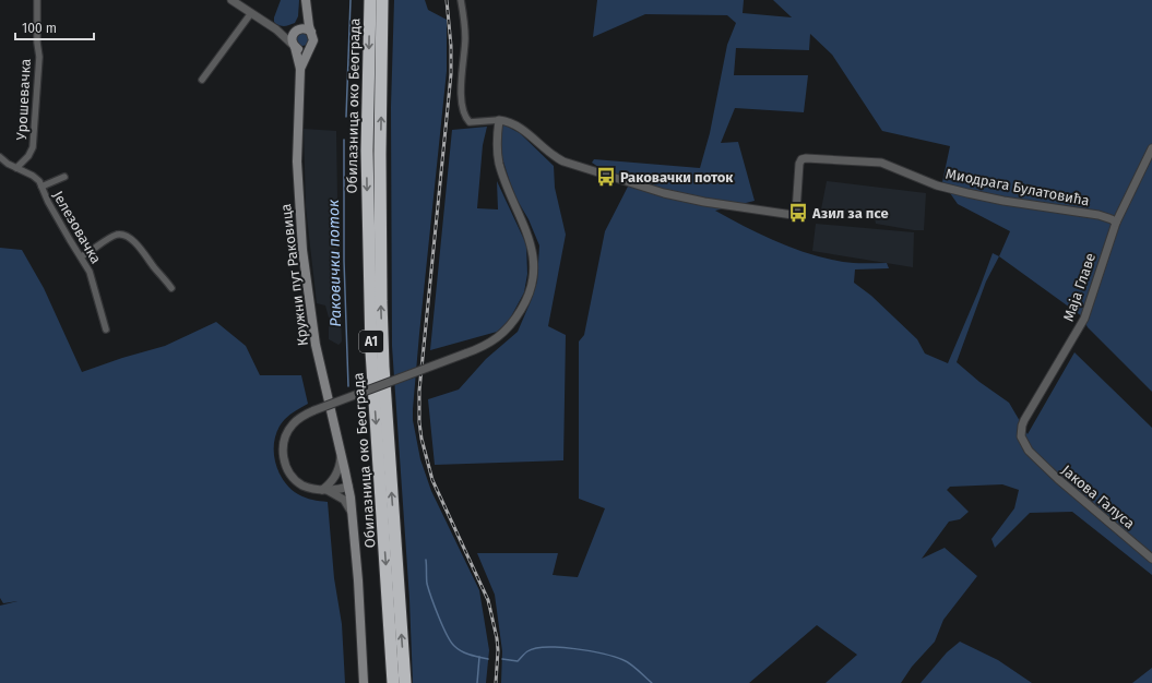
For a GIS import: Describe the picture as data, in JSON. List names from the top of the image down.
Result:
{
  "streets": {
    "highway": ["Обилазница око Београда", "A1"],
    "main road": ["Кружни пут Раковица"],
    "street": [
      "Урошевачка",
      "Миодрага Булатовића",
      "Јелезовачка",
      "Маја Главе",
      "Јакова Галуса"
    ]
  },
  "crossings": [
    ["Урошевачка", "Јелезовачка"],
    ["Миодрага Булатовића", "Маја Главе"],
    ["Маја Главе", "Јакова Галуса"]
  ],
  "water": ["Раковички поток"],
  "places": {
    "bus stop": ["Раковачки поток", "Азил за псе"]
  },
  "scale_bar": "100 m"
}
